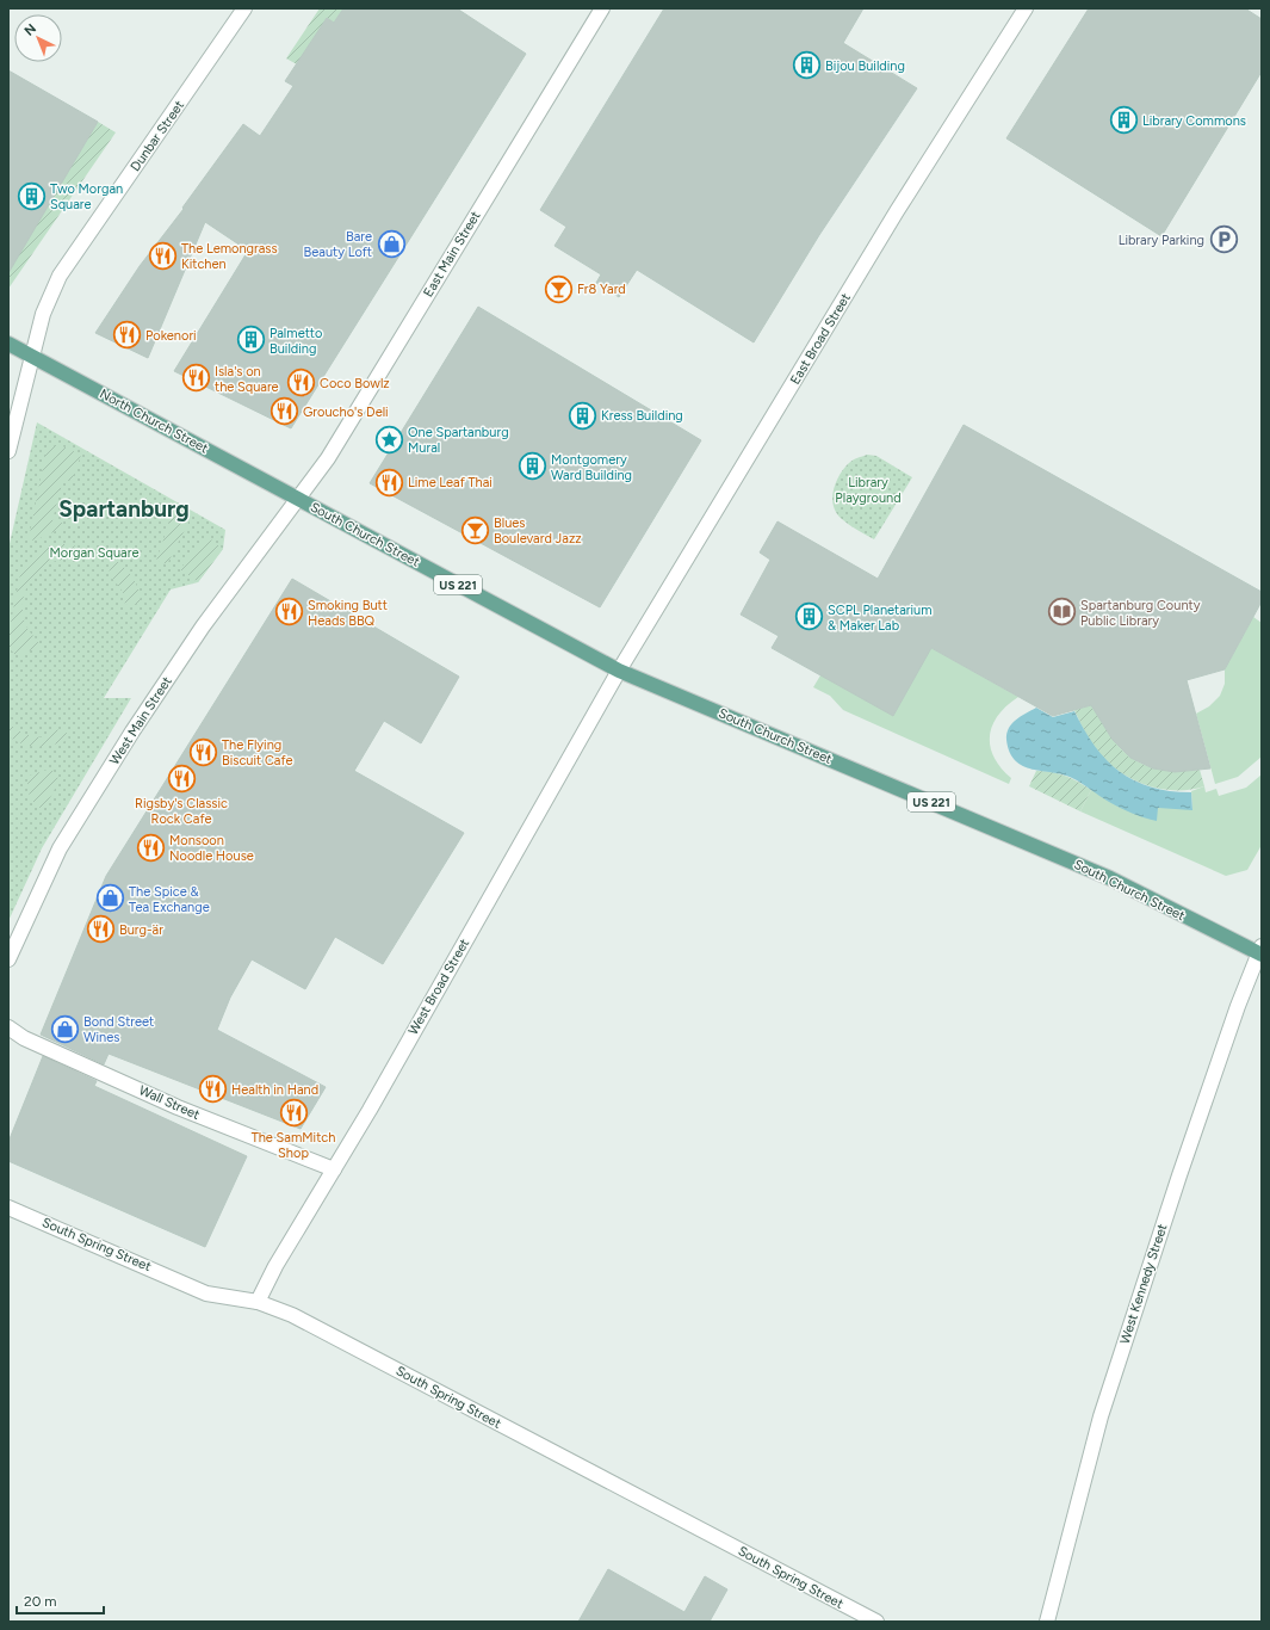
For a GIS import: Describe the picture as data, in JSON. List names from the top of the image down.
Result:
{
  "streets": {
    "main road": ["North Church Street", "South Church Street", "US 221"],
    "street": [
      "Dunbar Street",
      "East Main Street",
      "East Broad Street",
      "West Main Street",
      "West Broad Street",
      "Wall Street",
      "South Spring Street",
      "West Kennedy Street"
    ]
  },
  "crossings": [
    ["Dunbar Street", "North Church Street"],
    ["East Main Street", "North Church Street"],
    ["East Main Street", "South Church Street"],
    ["East Main Street", "West Main Street"],
    ["East Broad Street", "South Church Street"],
    ["East Broad Street", "West Broad Street"],
    ["North Church Street", "South Church Street"],
    ["North Church Street", "West Main Street"],
    ["South Church Street", "West Main Street"],
    ["South Church Street", "West Broad Street"],
    ["South Church Street", "West Kennedy Street"],
    ["West Broad Street", "Wall Street"],
    ["West Broad Street", "South Spring Street"]
  ],
  "districts": ["Spartanburg"],
  "parks": ["Library Playground", "Morgan Square"],
  "places": {
    "building": [
      "Bijou Building",
      "Library Commons",
      "Two Morgan Square",
      "Palmetto Building",
      "Kress Building",
      "Montgomery Ward Building",
      "SCPL Planetarium & Maker Lab"
    ],
    "parking": ["Library Parking"],
    "shop": ["Bare Beauty Loft", "The Spice & Tea Exchange", "Bond Street Wines"],
    "restaurant": [
      "The Lemongrass Kitchen",
      "Pokenori",
      "Isla's on the Square",
      "Coco Bowlz",
      "Groucho's Deli",
      "Lime Leaf Thai",
      "Smoking Butt Heads BBQ",
      "The Flying Biscuit Cafe",
      "Rigsby's Classic Rock Cafe",
      "Monsoon Noodle House",
      "Burg-är",
      "Health in Hand",
      "The SamMitch Shop"
    ],
    "bar": ["Fr8 Yard", "Blues Boulevard Jazz"],
    "place": ["One Spartanburg Mural"],
    "library": ["Spartanburg County Public Library"]
  },
  "scale_bar": "20 m",
  "north": "top left"
}
